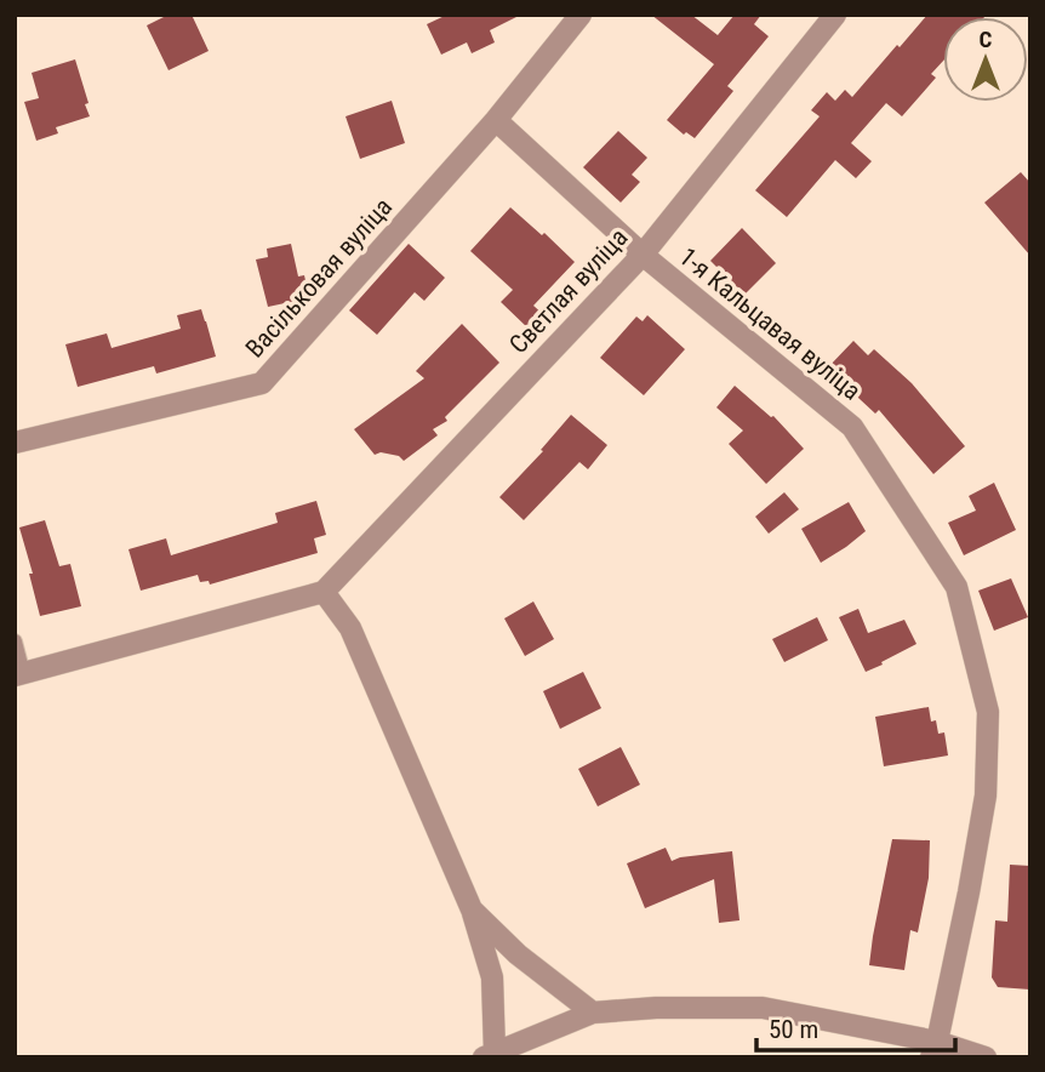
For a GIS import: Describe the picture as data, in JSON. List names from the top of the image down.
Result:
{
  "streets": {
    "street": ["Васільковая вуліца", "Светлая вуліца", "1-я Кальцавая вуліца"]
  },
  "crossings": [
    ["Васільковая вуліца", "1-я Кальцавая вуліца"],
    ["Светлая вуліца", "1-я Кальцавая вуліца"]
  ],
  "scale_bar": "50 m",
  "north": "top"
}
